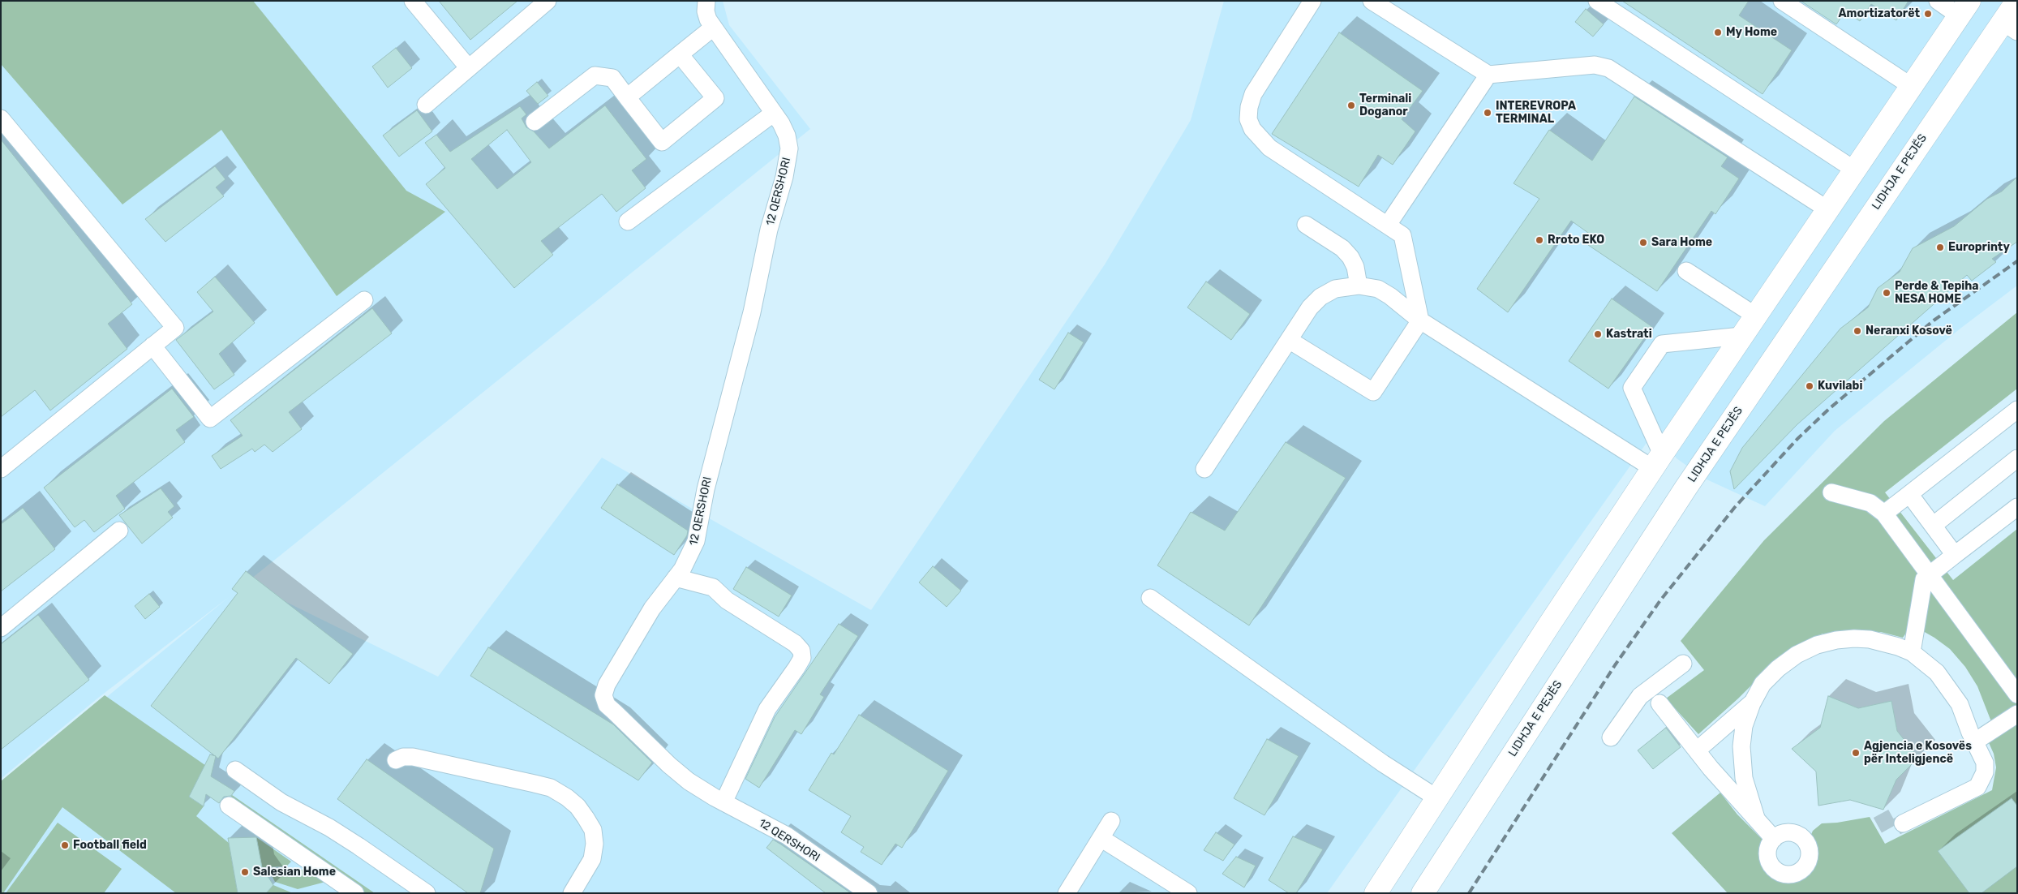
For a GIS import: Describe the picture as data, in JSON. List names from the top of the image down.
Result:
{
  "streets": {
    "highway": ["LIDHJA E PEJËS"],
    "street": ["12 QERSHORI"]
  },
  "places": [
    "Amortizatorët",
    "My Home",
    "Terminali Doganor",
    "INTEREVROPA TERMINAL",
    "Rroto EKO",
    "Sara Home",
    "Europrinty",
    "Perde & Tepiha NESA HOME",
    "Neranxi Kosovë",
    "Kastrati",
    "Kuvilabi",
    "Agjencia e Kosovës për Inteligjencë",
    "Football field",
    "Salesian Home"
  ]
}
